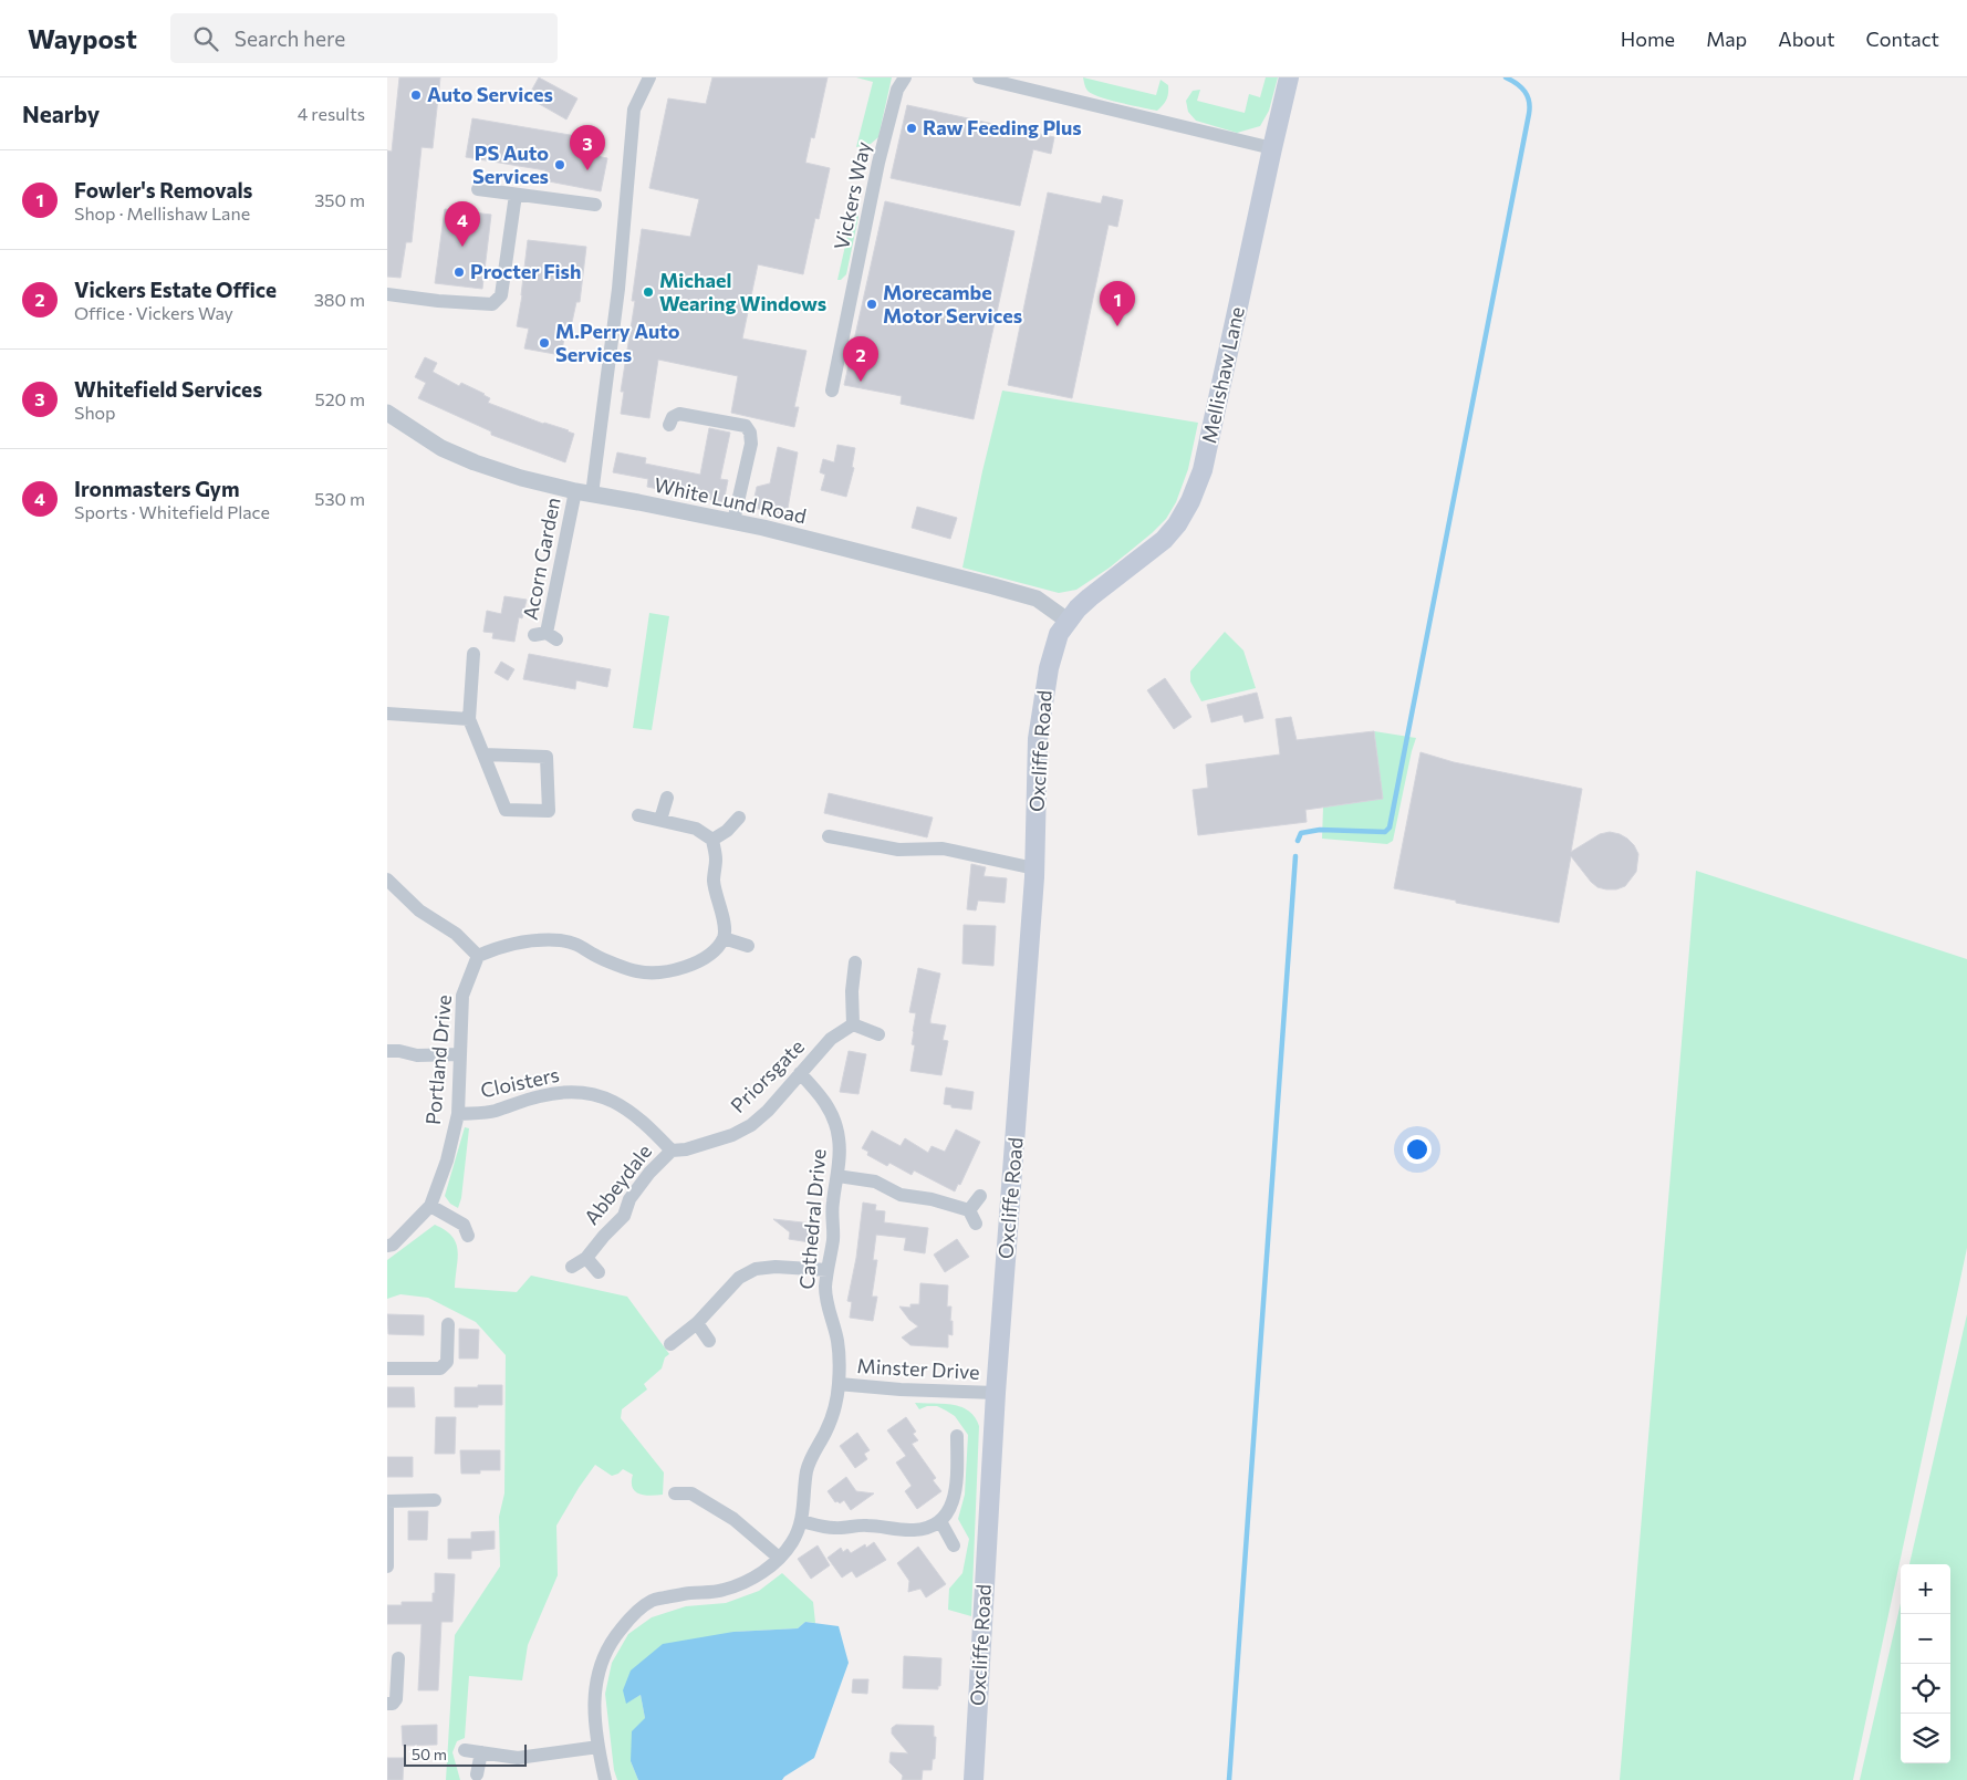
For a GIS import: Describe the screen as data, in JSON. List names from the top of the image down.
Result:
{
  "streets": {
    "main road": ["Mellishaw Lane", "Oxcliffe Road"],
    "street": [
      "Vickers Way",
      "White Lund Road",
      "Acorn Garden",
      "Portland Drive",
      "Priorsgate",
      "Cloisters",
      "Abbeydale",
      "Cathedral Drive",
      "Minster Drive"
    ]
  },
  "crossings": [
    ["Mellishaw Lane", "White Lund Road"],
    ["Mellishaw Lane", "Oxcliffe Road"],
    ["White Lund Road", "Acorn Garden"],
    ["White Lund Road", "Oxcliffe Road"],
    ["Oxcliffe Road", "Minster Drive"],
    ["Portland Drive", "Cloisters"],
    ["Priorsgate", "Cloisters"],
    ["Priorsgate", "Abbeydale"],
    ["Priorsgate", "Cathedral Drive"],
    ["Cloisters", "Abbeydale"],
    ["Cathedral Drive", "Minster Drive"]
  ],
  "places": [
    "Auto Services",
    "Raw Feeding Plus",
    "PS Auto Services",
    "Procter Fish",
    "Michael Wearing Windows",
    "Morecambe Motor Services",
    "M.Perry Auto Services"
  ],
  "scale_bar": "50 m",
  "page": {
    "header": "Waypost",
    "search": "Search here",
    "nav": [
      "Home",
      "Map",
      "About",
      "Contact"
    ],
    "heading": ["Nearby", "4 results"],
    "pins": [
      "3",
      "4",
      "1",
      "2"
    ],
    "list": [
      {
        "mark": "1",
        "name": "Fowler's Removals",
        "note": "Shop · Mellishaw Lane",
        "value": "350 m"
      },
      {
        "mark": "2",
        "name": "Vickers Estate Office",
        "note": "Office · Vickers Way",
        "value": "380 m"
      },
      {
        "mark": "3",
        "name": "Whitefield Services",
        "note": "Shop",
        "value": "520 m"
      },
      {
        "mark": "4",
        "name": "Ironmasters Gym",
        "note": "Sports · Whitefield Place",
        "value": "530 m"
      }
    ],
    "map_buttons": ["+", "−"],
    "scale": "50 m"
  }
}
